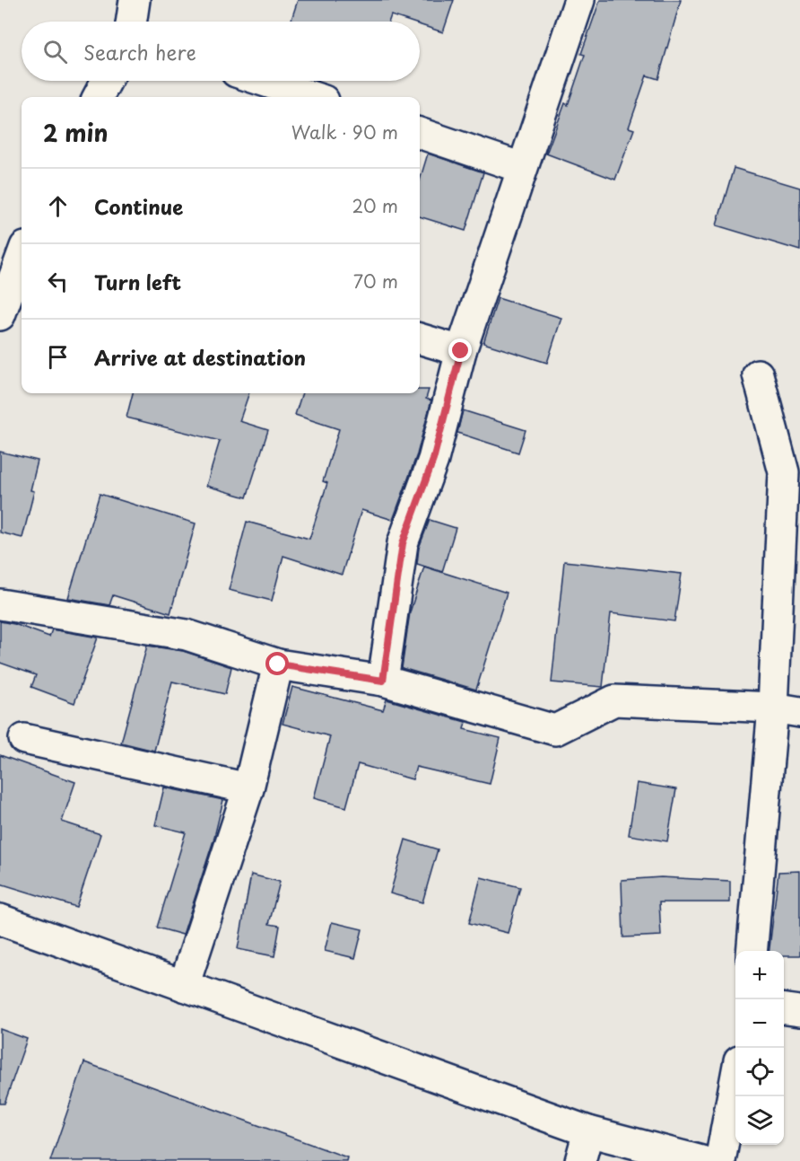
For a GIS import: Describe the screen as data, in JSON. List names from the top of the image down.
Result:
{
  "page": {
    "search": "Search here",
    "heading": ["2 min", "Walk · 90 m"],
    "list": [
      ["Continue", "20 m"],
      ["Turn left", "70 m"],
      "Arrive at destination"
    ],
    "map_buttons": ["+", "−"]
  }
}
